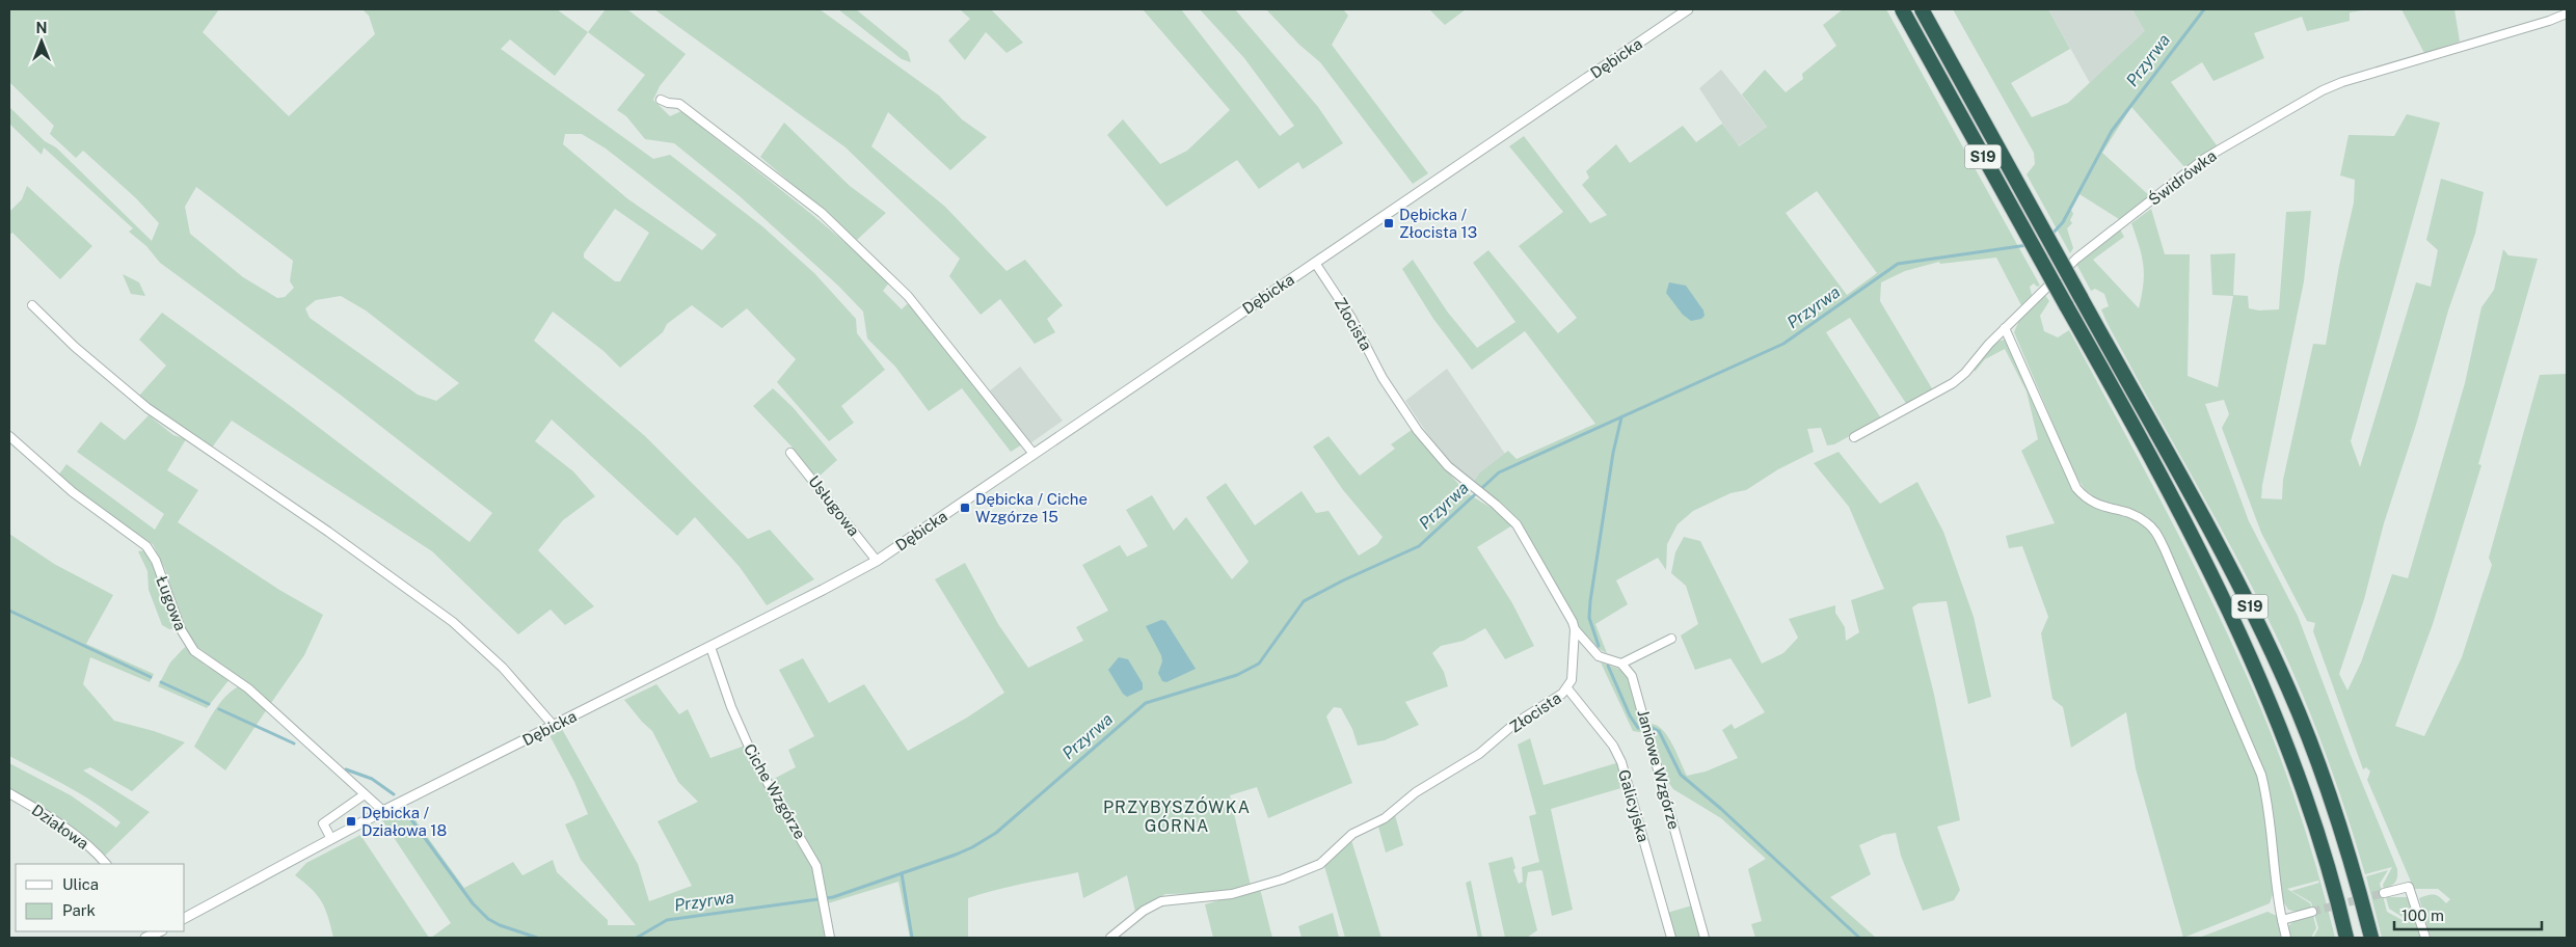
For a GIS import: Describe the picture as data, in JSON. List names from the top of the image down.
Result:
{
  "streets": {
    "highway": ["S19"],
    "street": [
      "Dębicka",
      "Świdrówka",
      "Złocista",
      "Usługowa",
      "Ługowa",
      "Janiowe Wzgórze",
      "Ciche Wzgórze",
      "Galicyjska",
      "Działowa"
    ]
  },
  "crossings": [
    ["Dębicka", "Złocista"],
    ["Dębicka", "Usługowa"],
    ["Dębicka", "Ługowa"],
    ["Dębicka", "Ciche Wzgórze"],
    ["Złocista", "Galicyjska"]
  ],
  "districts": ["PRZYBYSZÓWKA GÓRNA"],
  "water": ["Przyrwa"],
  "places": {
    "transit": ["Dębicka / Złocista 13", "Dębicka / Ciche Wzgórze 15", "Dębicka / Działowa 18"]
  },
  "legend": ["Ulica", "Park"],
  "scale_bar": "100 m",
  "north": "top"
}
